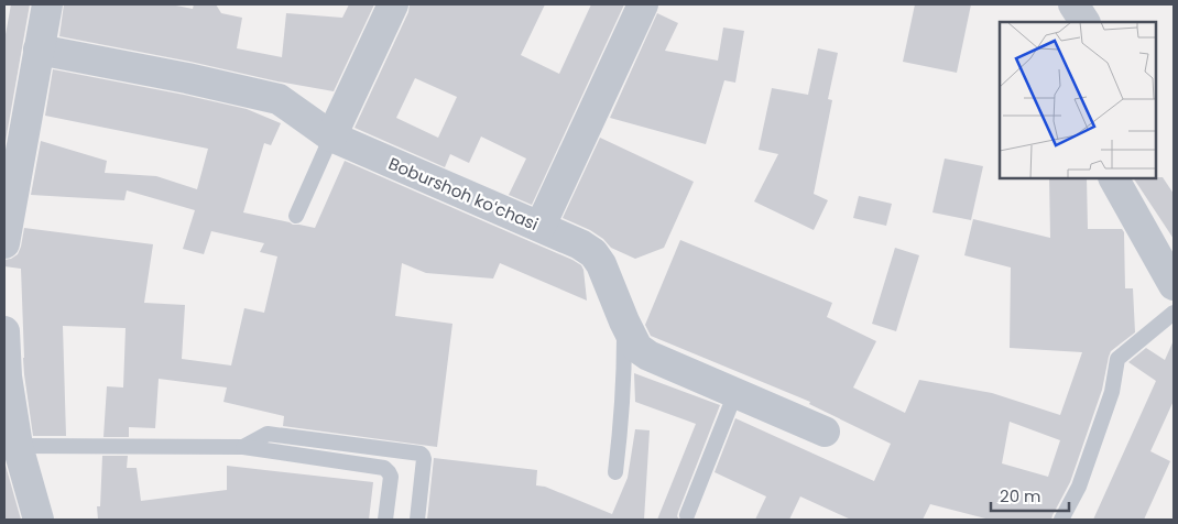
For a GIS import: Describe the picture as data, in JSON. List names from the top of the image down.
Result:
{
  "streets": {
    "street": ["Boburshoh koʻchasi"]
  },
  "scale_bar": "20 m"
}
